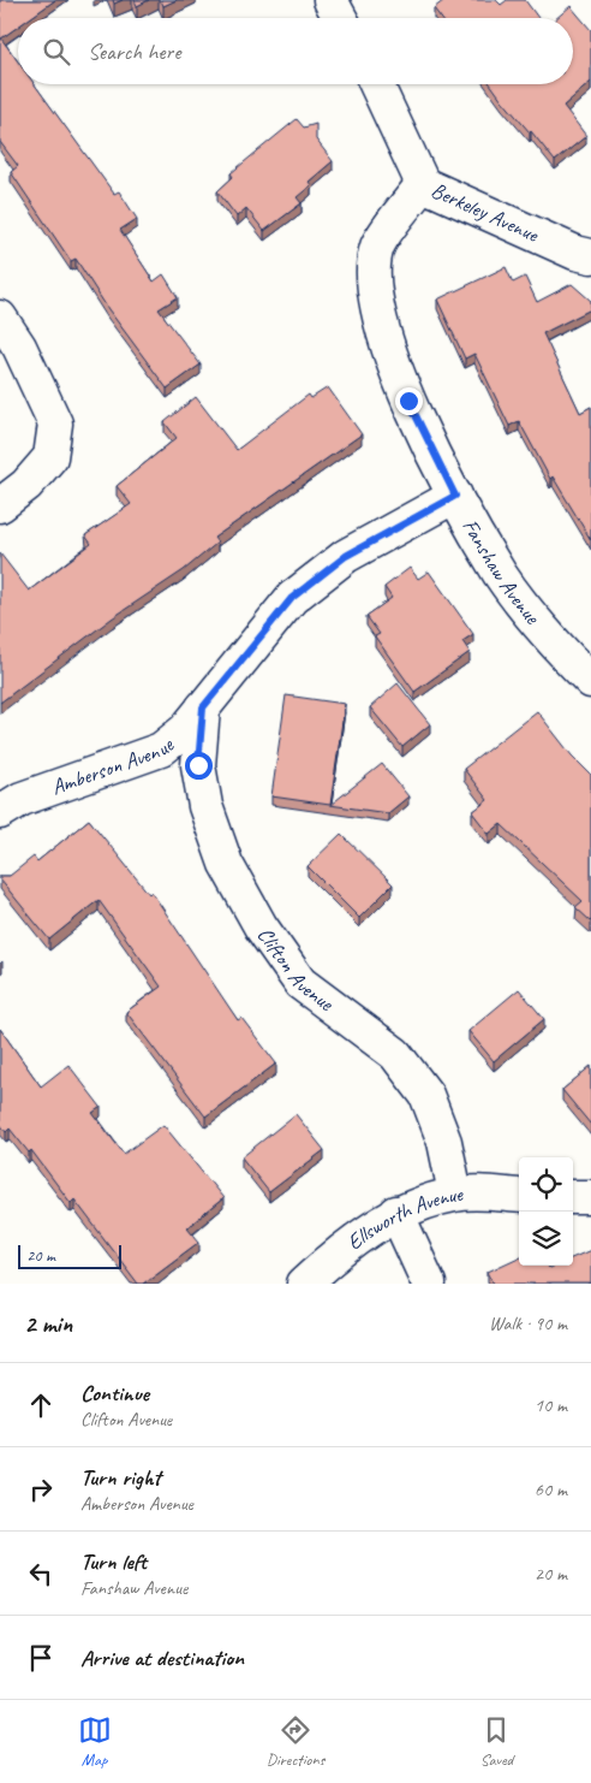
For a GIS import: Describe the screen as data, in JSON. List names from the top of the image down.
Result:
{
  "streets": {
    "street": [
      "Berkeley Avenue",
      "Fanshaw Avenue",
      "Amberson Avenue",
      "Clifton Avenue",
      "Ellsworth Avenue"
    ]
  },
  "crossings": [
    ["Berkeley Avenue", "Fanshaw Avenue"],
    ["Fanshaw Avenue", "Amberson Avenue"],
    ["Amberson Avenue", "Clifton Avenue"],
    ["Clifton Avenue", "Ellsworth Avenue"]
  ],
  "scale_bar": "20 m",
  "page": {
    "search": "Search here",
    "scale": "20 m",
    "heading": ["2 min", "Walk · 90 m"],
    "list": [
      ["Continue", "Clifton Avenue", "10 m"],
      ["Turn right", "Amberson Avenue", "60 m"],
      ["Turn left", "Fanshaw Avenue", "20 m"],
      "Arrive at destination"
    ],
    "nav": ["Map", "Directions", "Saved"]
  }
}
